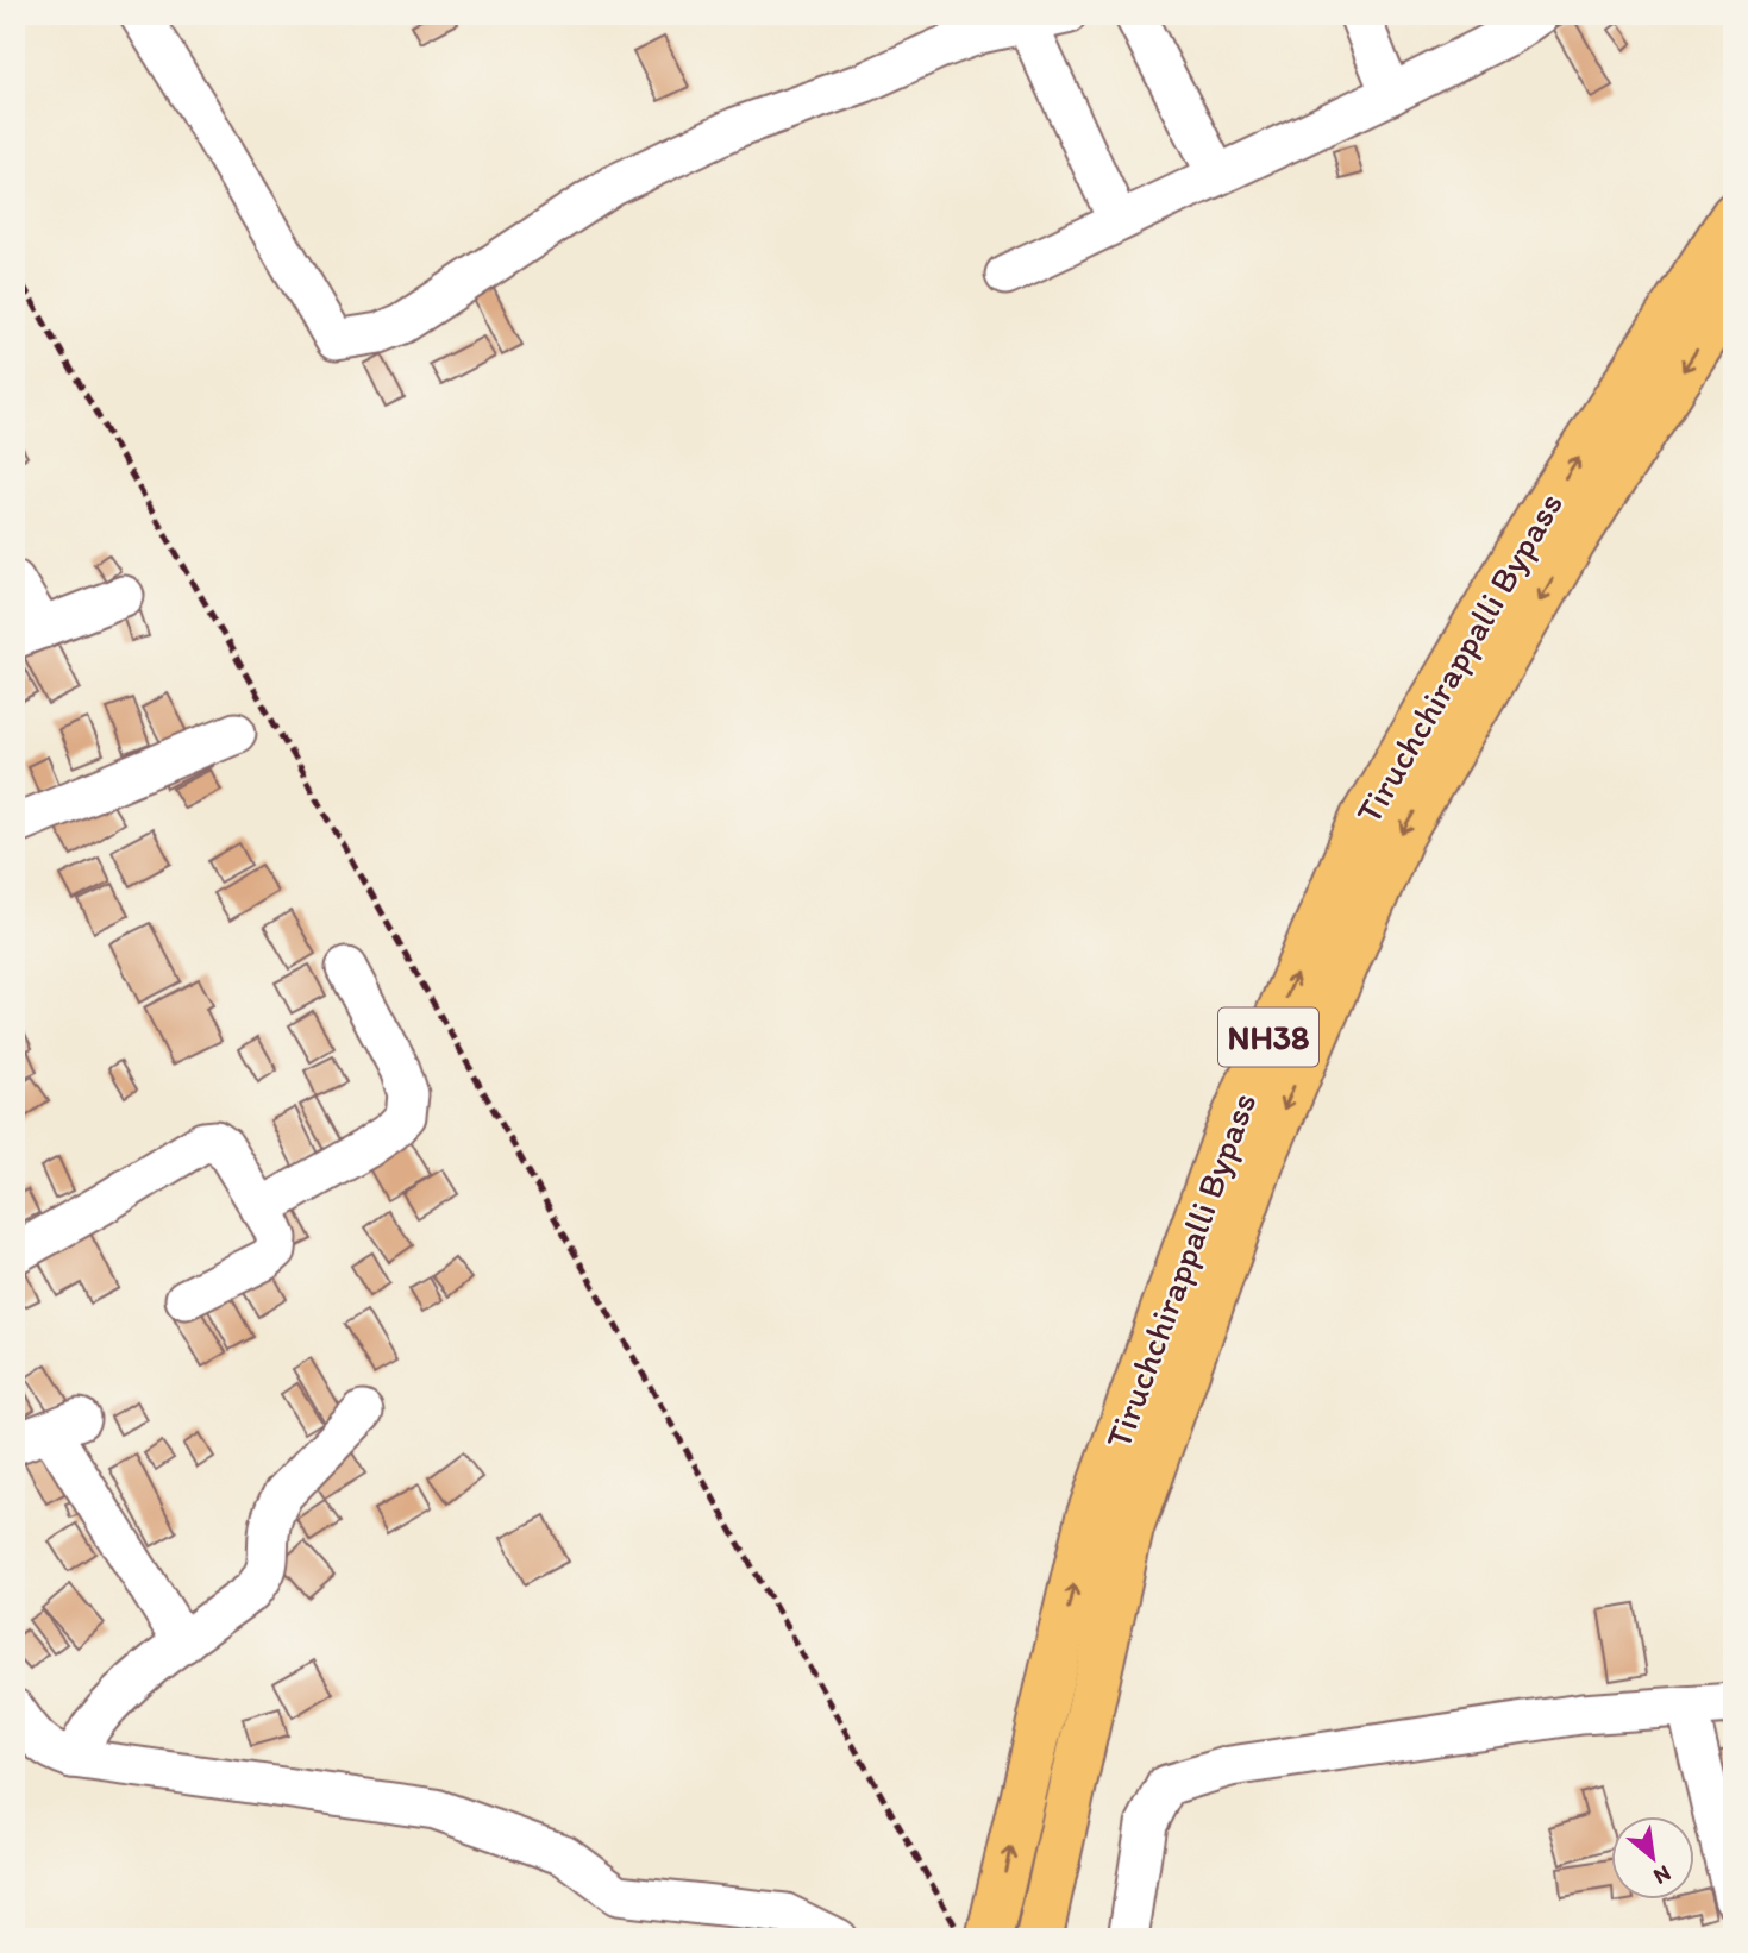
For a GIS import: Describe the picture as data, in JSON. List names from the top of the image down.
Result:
{
  "streets": {
    "highway": ["Tiruchchirappalli Bypass", "NH38"]
  },
  "north": "bottom right"
}
